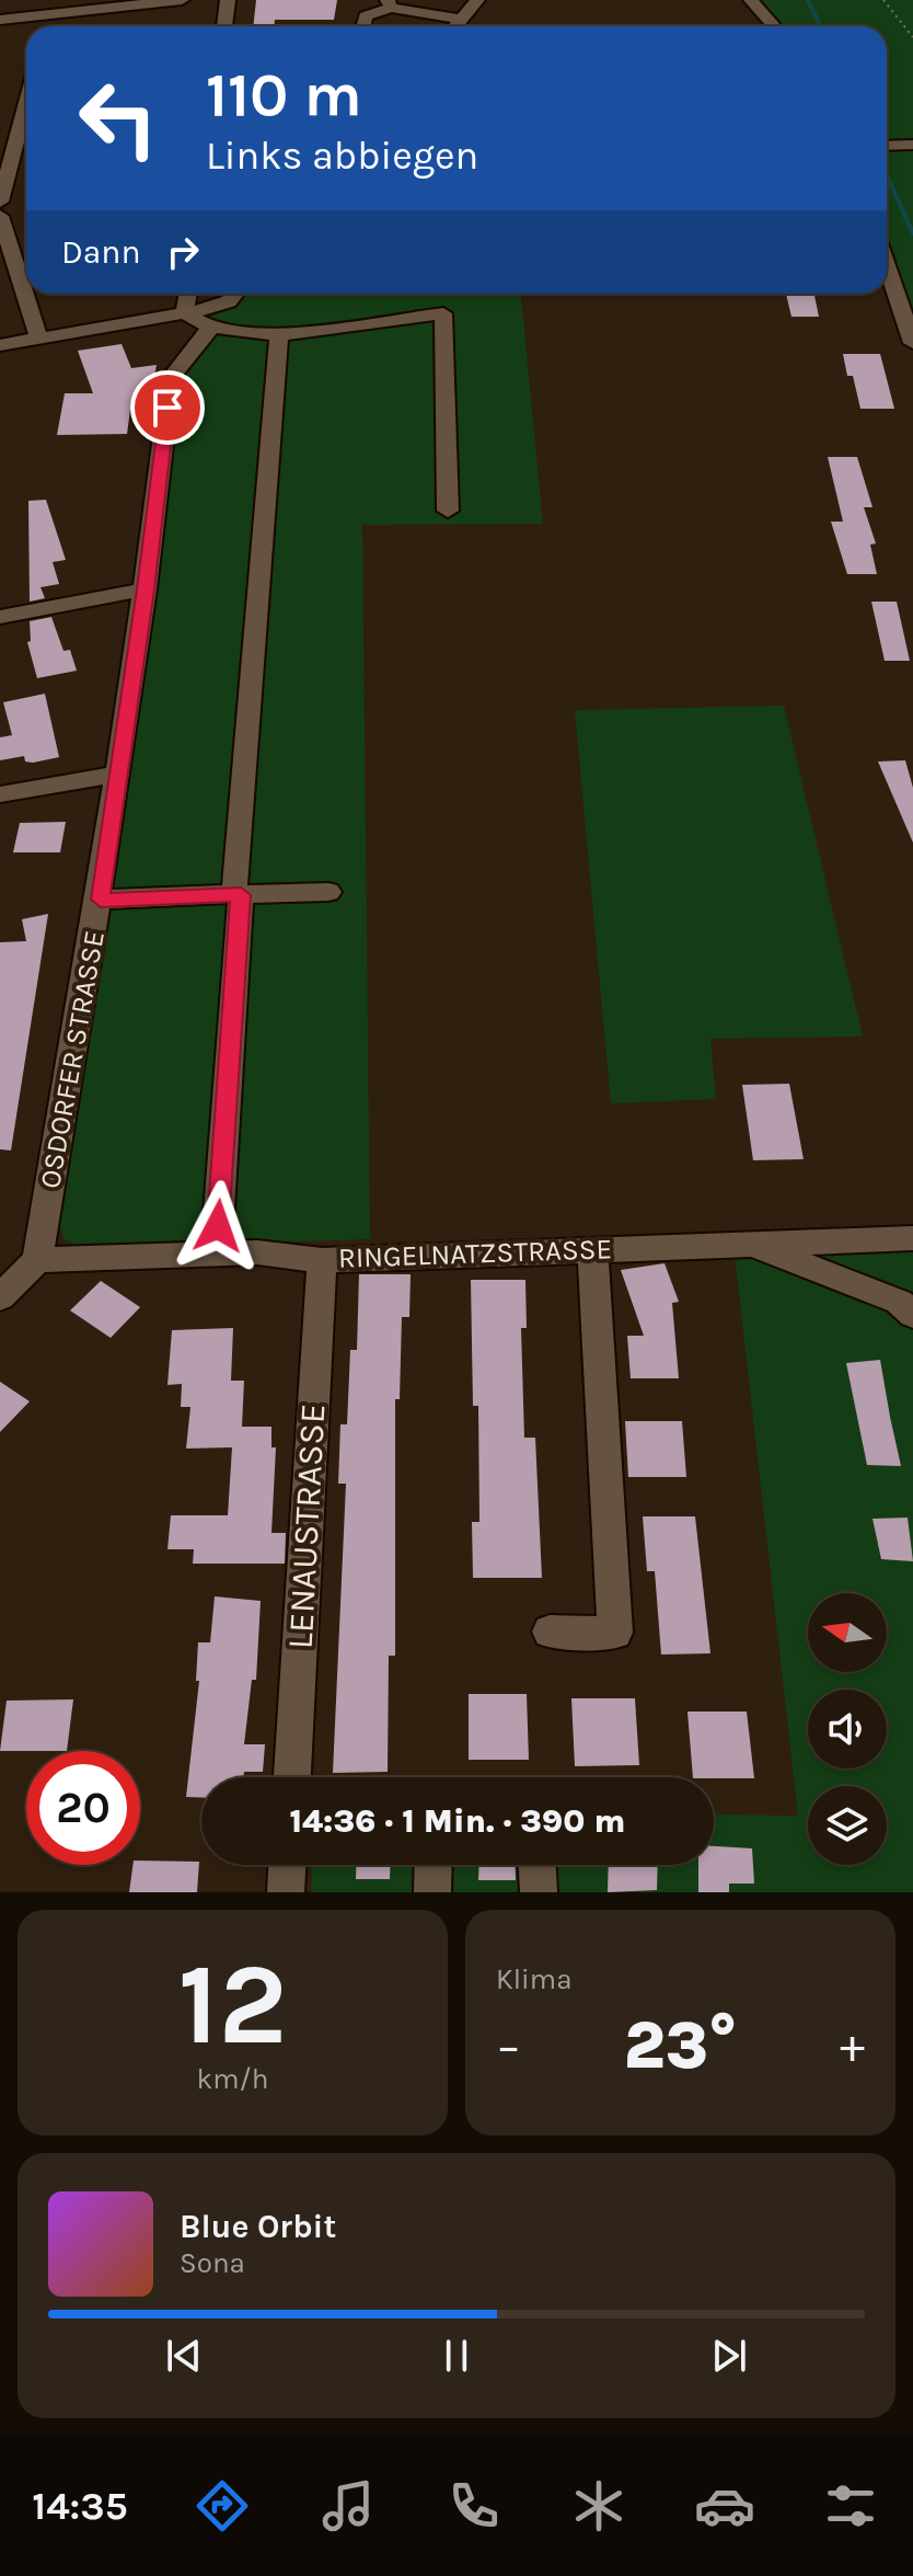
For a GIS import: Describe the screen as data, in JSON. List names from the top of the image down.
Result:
{
  "streets": {
    "street": ["OSDORFER STRASSE", "RINGELNATZSTRASSE", "LENAUSTRASSE"]
  },
  "crossings": [
    ["OSDORFER STRASSE", "RINGELNATZSTRASSE"],
    ["RINGELNATZSTRASSE", "LENAUSTRASSE"]
  ],
  "north": "left",
  "page": {
    "turn": ["110 m", "Links abbiegen"],
    "then": "Dann",
    "limit": "20",
    "trip": "14:36 · 1 Min. · 390 m",
    "tile": [
      ["12", "km/h"],
      "Klima"
    ],
    "heat": ["−", "23°", "+"],
    "song": ["Blue Orbit", "Sona"],
    "tabs": "14:35"
  }
}
